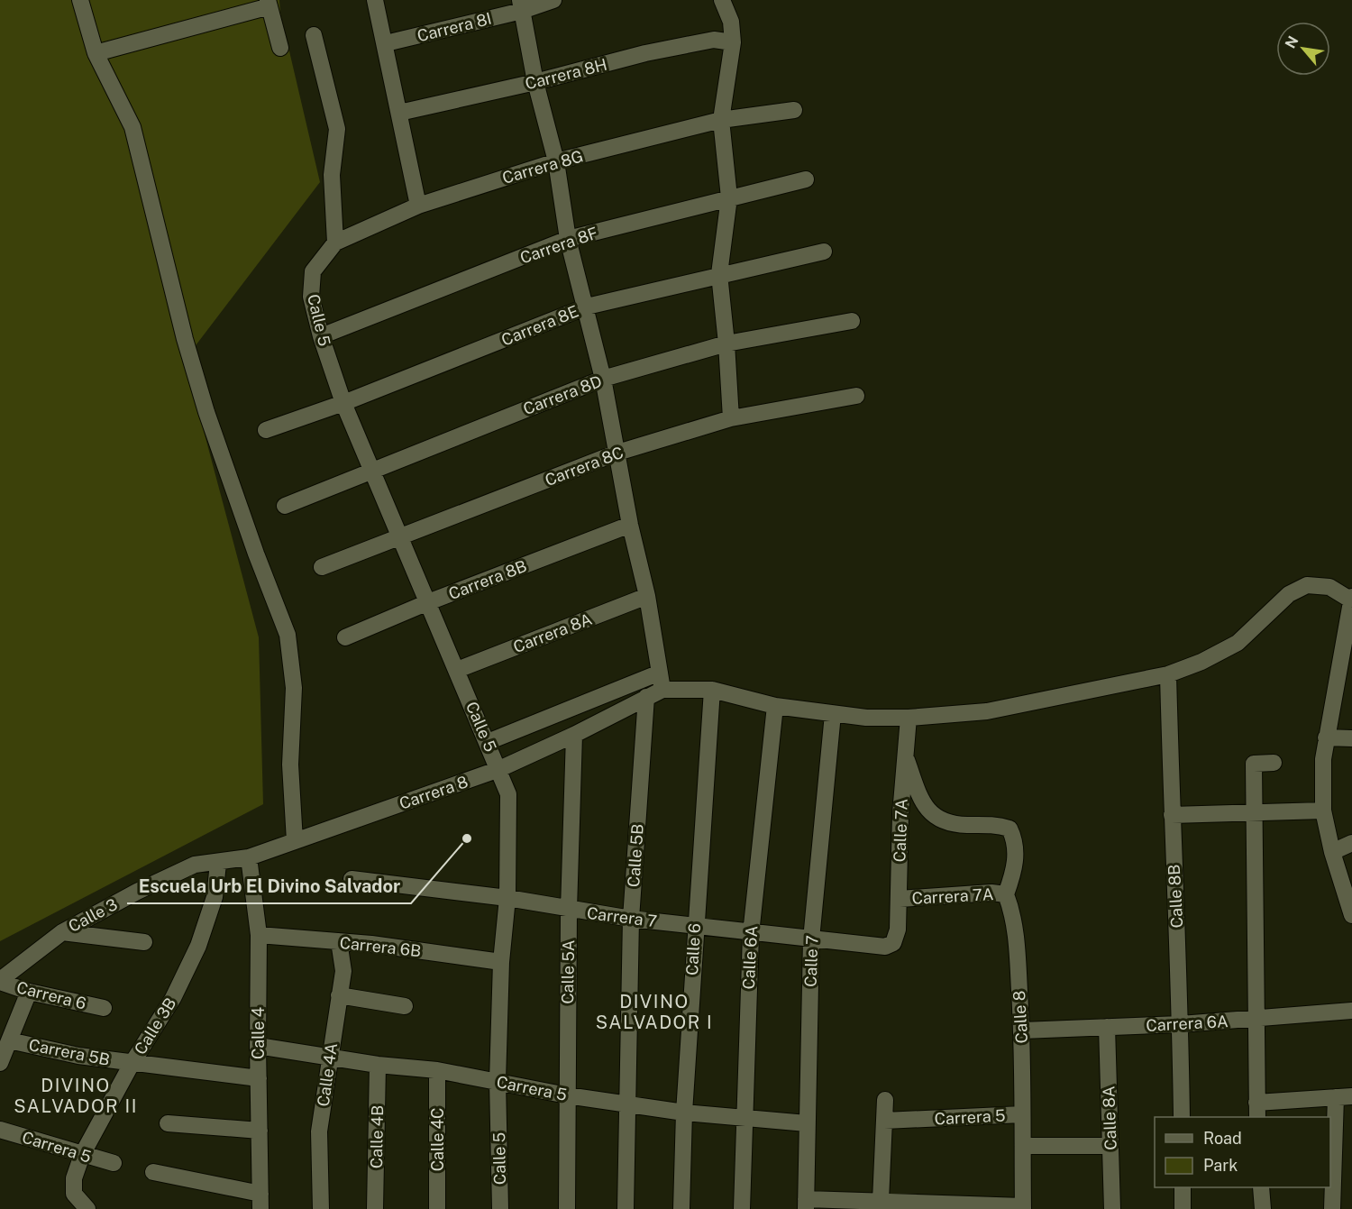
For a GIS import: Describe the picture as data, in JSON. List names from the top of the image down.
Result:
{
  "streets": {
    "street": [
      "Carrera 8I",
      "Carrera 8H",
      "Carrera 8G",
      "Carrera 8F",
      "Calle 5",
      "Carrera 8E",
      "Carrera 8D",
      "Carrera 8C",
      "Carrera 8B",
      "Carrera 8A",
      "Carrera 8",
      "Calle 7A",
      "Calle 5B",
      "Carrera 7A",
      "Calle 8B",
      "Calle 3",
      "Carrera 7",
      "Carrera 6B",
      "Calle 6",
      "Calle 6A",
      "Calle 7",
      "Calle 5A",
      "Carrera 6",
      "Calle 8",
      "Carrera 6A",
      "Calle 3B",
      "Calle 4",
      "Carrera 5B",
      "Calle 4A",
      "Carrera 5",
      "Calle 8A",
      "Calle 4B",
      "Calle 4C"
    ]
  },
  "crossings": [
    ["Carrera 8G", "Calle 5"],
    ["Carrera 8F", "Calle 5"],
    ["Calle 5", "Carrera 8E"],
    ["Calle 5", "Carrera 8D"],
    ["Calle 5", "Carrera 8C"],
    ["Calle 5", "Carrera 8B"],
    ["Calle 5", "Carrera 8A"],
    ["Calle 5", "Carrera 8"],
    ["Calle 5", "Carrera 7"],
    ["Calle 5", "Carrera 6B"],
    ["Calle 5", "Carrera 5"],
    ["Carrera 8", "Calle 5B"],
    ["Carrera 8", "Calle 3"],
    ["Carrera 8", "Calle 5A"],
    ["Carrera 8", "Calle 3B"],
    ["Carrera 8", "Calle 4"],
    ["Calle 7A", "Carrera 7A"],
    ["Calle 7A", "Carrera 7"],
    ["Calle 5B", "Carrera 7"],
    ["Calle 5B", "Carrera 5"],
    ["Carrera 7A", "Calle 8"],
    ["Calle 8B", "Carrera 6A"],
    ["Calle 3", "Carrera 6"],
    ["Carrera 7", "Calle 6"],
    ["Carrera 7", "Calle 6A"],
    ["Carrera 7", "Calle 7"],
    ["Carrera 7", "Calle 5A"],
    ["Carrera 6B", "Calle 4"],
    ["Carrera 6B", "Calle 4A"],
    ["Calle 6", "Carrera 5"],
    ["Calle 6A", "Carrera 5"],
    ["Calle 7", "Carrera 5"],
    ["Calle 5A", "Carrera 5"],
    ["Calle 8", "Carrera 6A"],
    ["Calle 8", "Carrera 5"],
    ["Carrera 6A", "Calle 8A"],
    ["Calle 3B", "Carrera 5B"],
    ["Calle 3B", "Carrera 5"],
    ["Calle 4", "Carrera 5B"],
    ["Calle 4", "Carrera 5"],
    ["Calle 4A", "Carrera 5"],
    ["Carrera 5", "Calle 4B"],
    ["Carrera 5", "Calle 4C"]
  ],
  "districts": ["DIVINO SALVADOR I", "DIVINO SALVADOR II"],
  "places": ["Escuela Urb El Divino Salvador"],
  "legend": ["Road", "Park"],
  "north": "top left"
}
